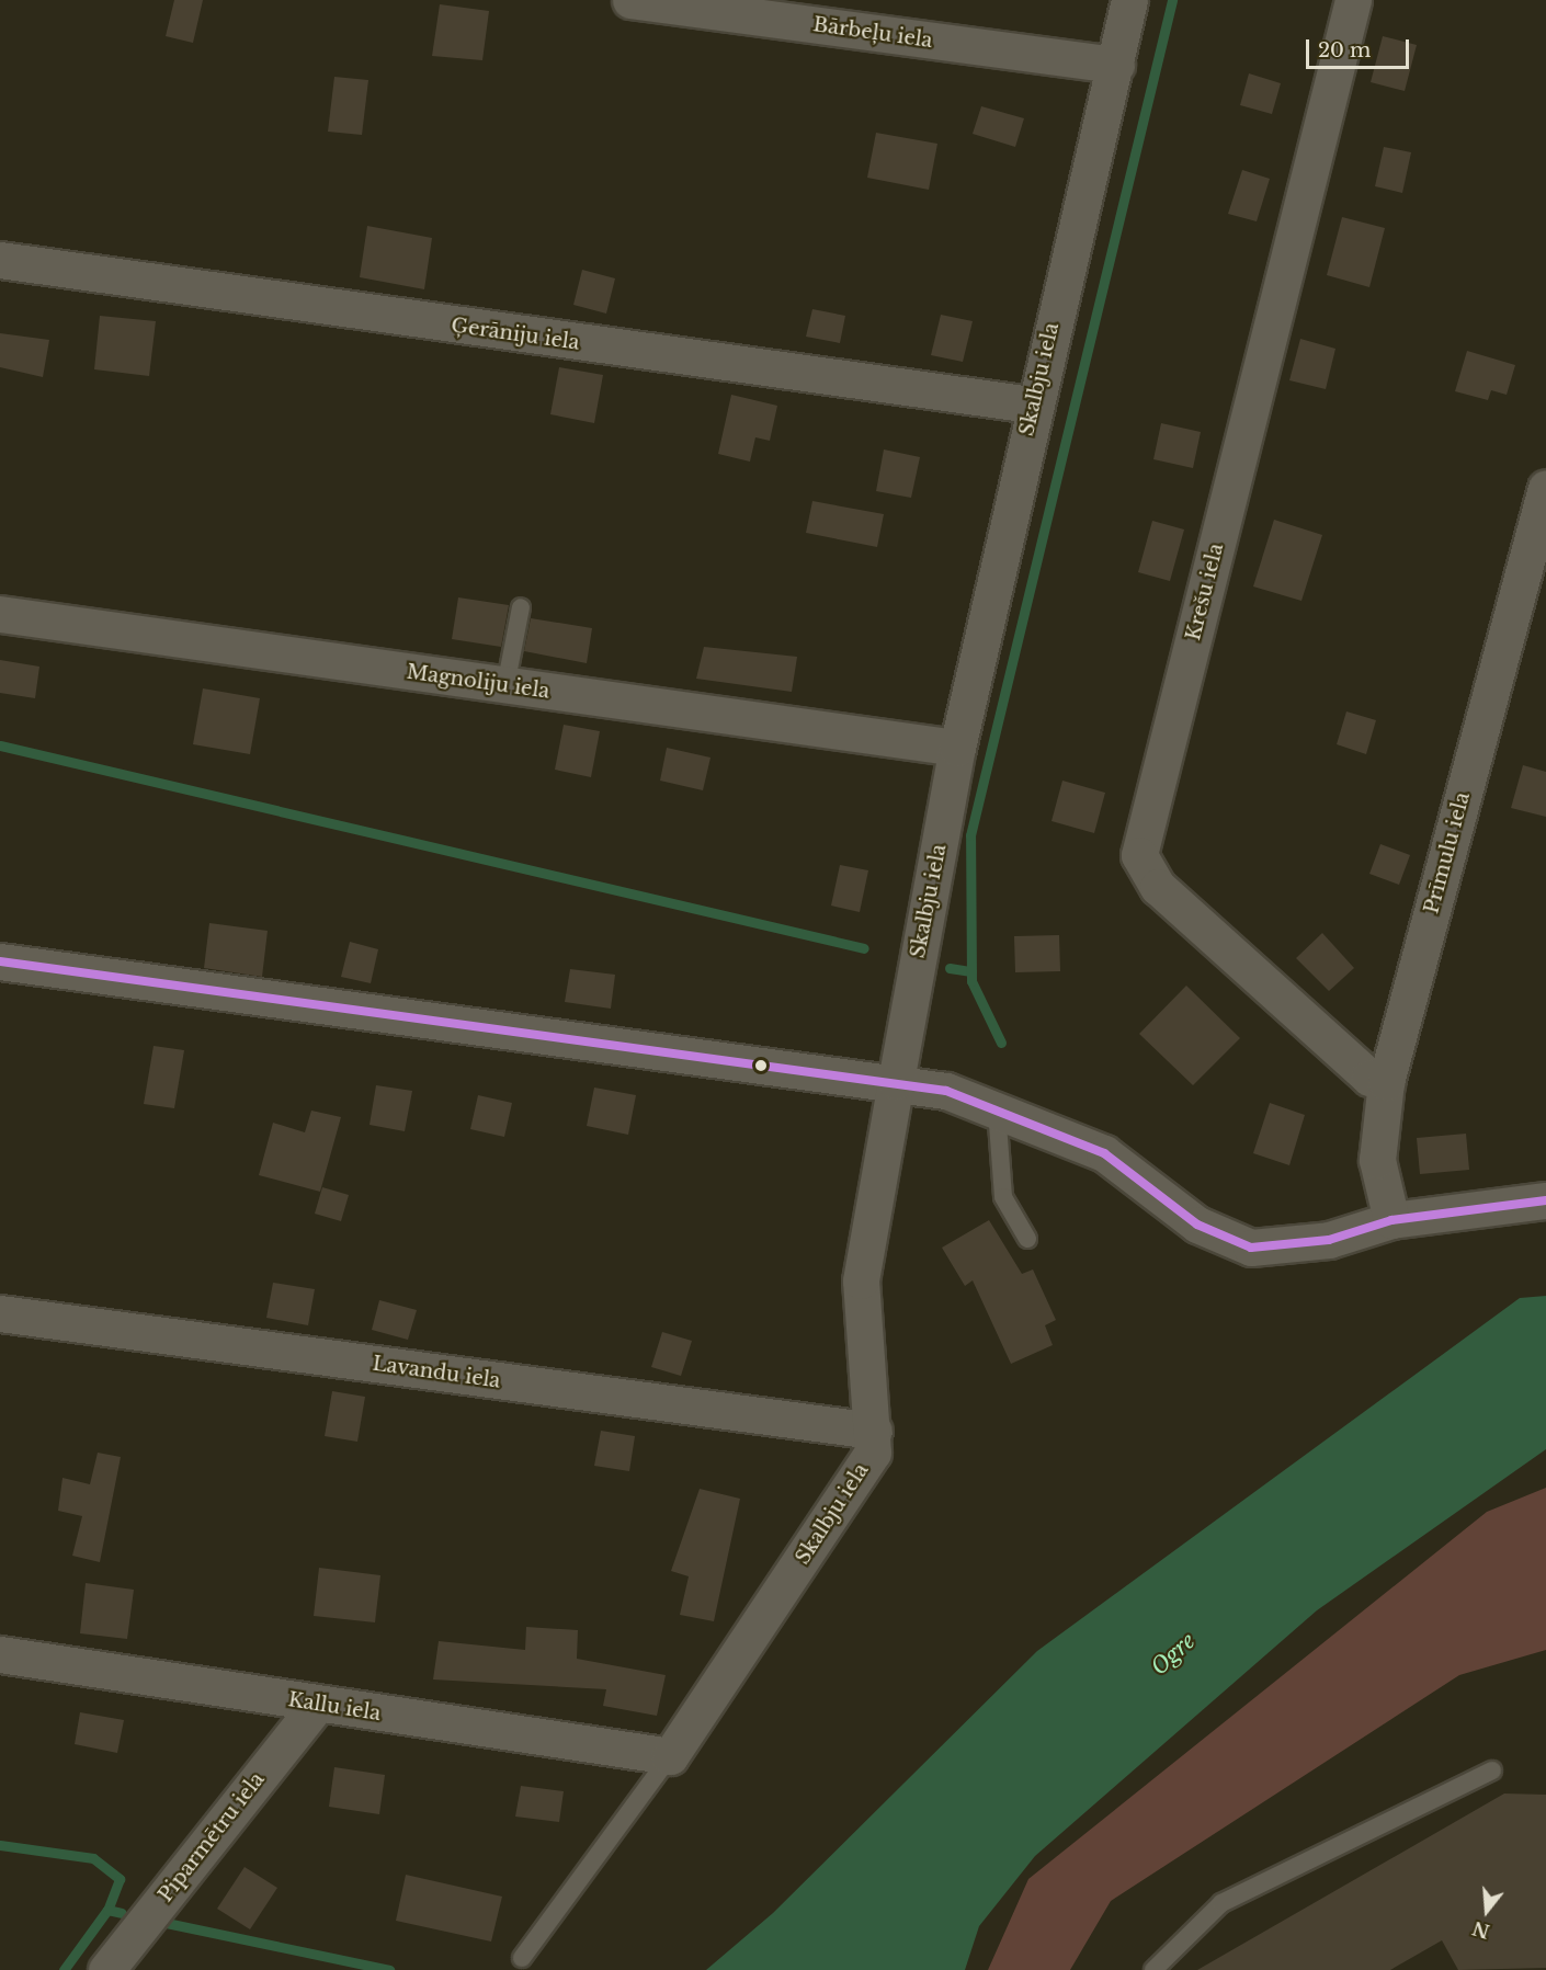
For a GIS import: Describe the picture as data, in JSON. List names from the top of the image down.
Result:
{
  "streets": {
    "street": [
      "Bārbeļu iela",
      "Ģerāniju iela",
      "Skalbju iela",
      "Krešu iela",
      "Magnoliju iela",
      "Prīmulu iela",
      "Lavandu iela",
      "Kallu iela",
      "Piparmētru iela"
    ]
  },
  "crossings": [
    ["Bārbeļu iela", "Skalbju iela"],
    ["Ģerāniju iela", "Skalbju iela"],
    ["Skalbju iela", "Magnoliju iela"],
    ["Skalbju iela", "Lavandu iela"],
    ["Skalbju iela", "Kallu iela"],
    ["Krešu iela", "Prīmulu iela"],
    ["Kallu iela", "Piparmētru iela"]
  ],
  "water": ["Ogre"],
  "scale_bar": "20 m",
  "north": "bottom"
}
